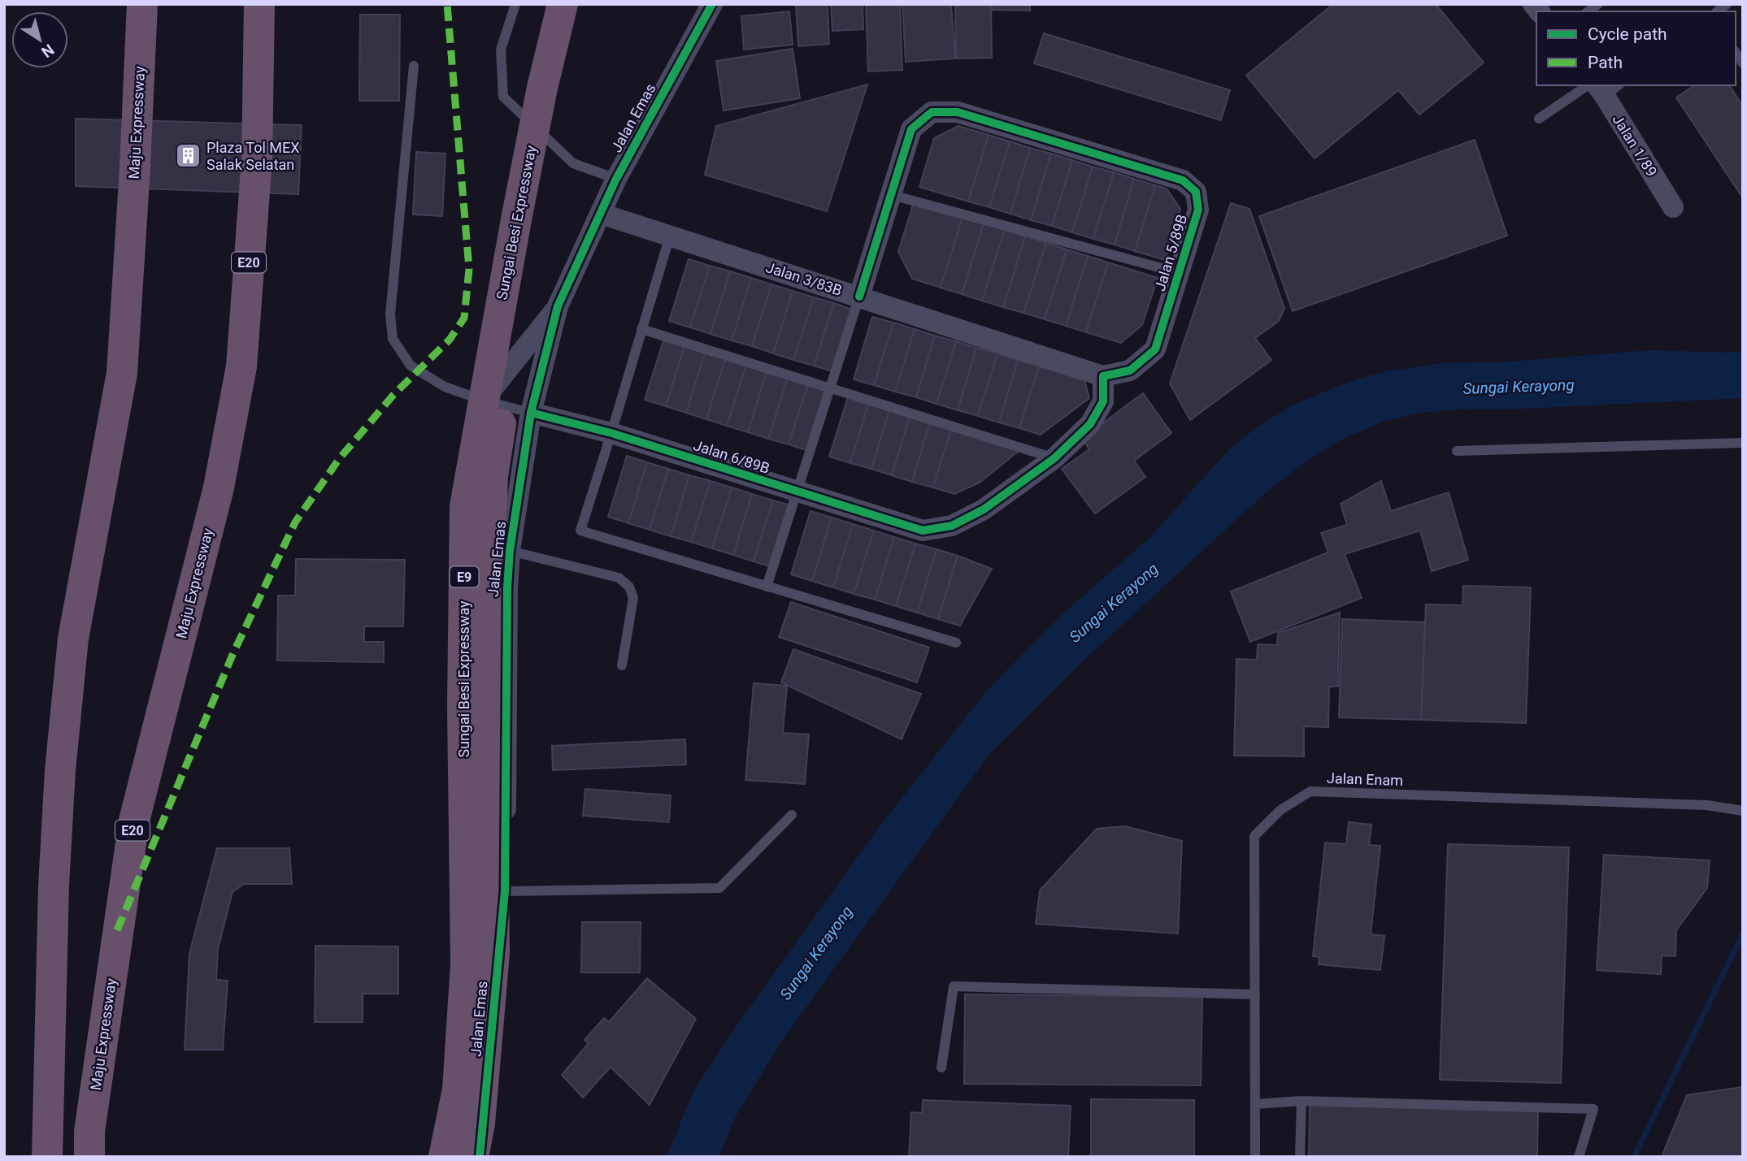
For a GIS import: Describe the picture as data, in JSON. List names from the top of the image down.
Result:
{
  "streets": {
    "highway": [
      "Maju Expressway",
      "Sungai Besi Expressway",
      "E20",
      "E9"
    ],
    "street": [
      "Jalan Emas",
      "Jalan 1/89",
      "Jalan 5/89B",
      "Jalan 3/83B",
      "Jalan 6/89B"
    ],
    "lane": ["Jalan Enam"]
  },
  "crossings": [
    ["Jalan Emas", "Jalan 3/83B"],
    ["Jalan Emas", "Jalan 6/89B"],
    ["Jalan 5/89B", "Jalan 3/83B"]
  ],
  "water": ["Sungai Kerayong"],
  "places": {
    "building": ["Plaza Tol MEX Salak Selatan"]
  },
  "legend": ["Cycle path", "Path"],
  "north": "bottom right"
}
